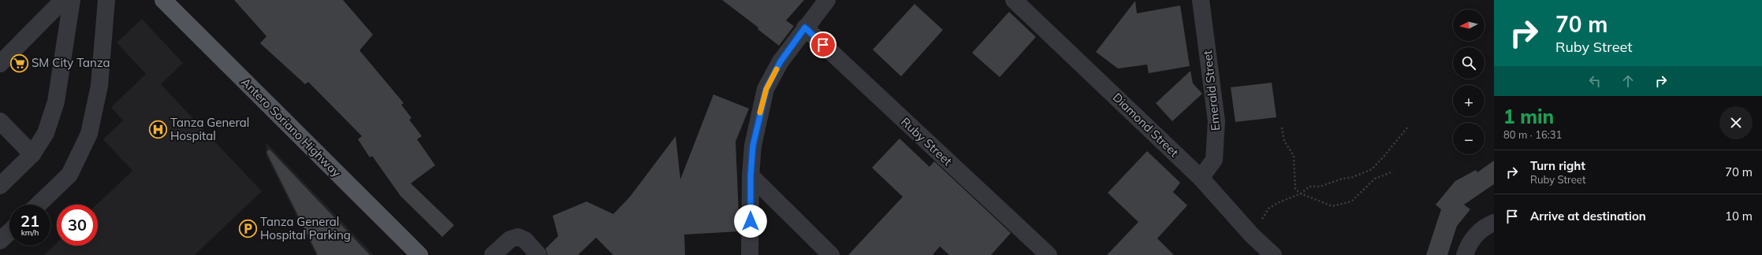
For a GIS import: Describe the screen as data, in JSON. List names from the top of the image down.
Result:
{
  "streets": {
    "main road": ["Antero Soriano Highway"],
    "street": ["Emerald Street", "Diamond Street", "Ruby Street"]
  },
  "crossings": [
    ["Emerald Street", "Diamond Street"]
  ],
  "places": {
    "supermarket": ["SM City Tanza"],
    "hospital": ["Tanza General Hospital"],
    "parking": ["Tanza General Hospital Parking"]
  },
  "north": "left",
  "page": {
    "turn": ["70 m", "Ruby Street"],
    "map_buttons": ["+", "−"],
    "heading": ["1 min", "80 m · 16:31"],
    "list": [
      {
        "name": "Turn right",
        "note": "Ruby Street",
        "value": "70 m"
      },
      {
        "name": "Arrive at destination",
        "value": "10 m"
      }
    ],
    "speed": "21 km/h",
    "limit": "30"
  }
}
